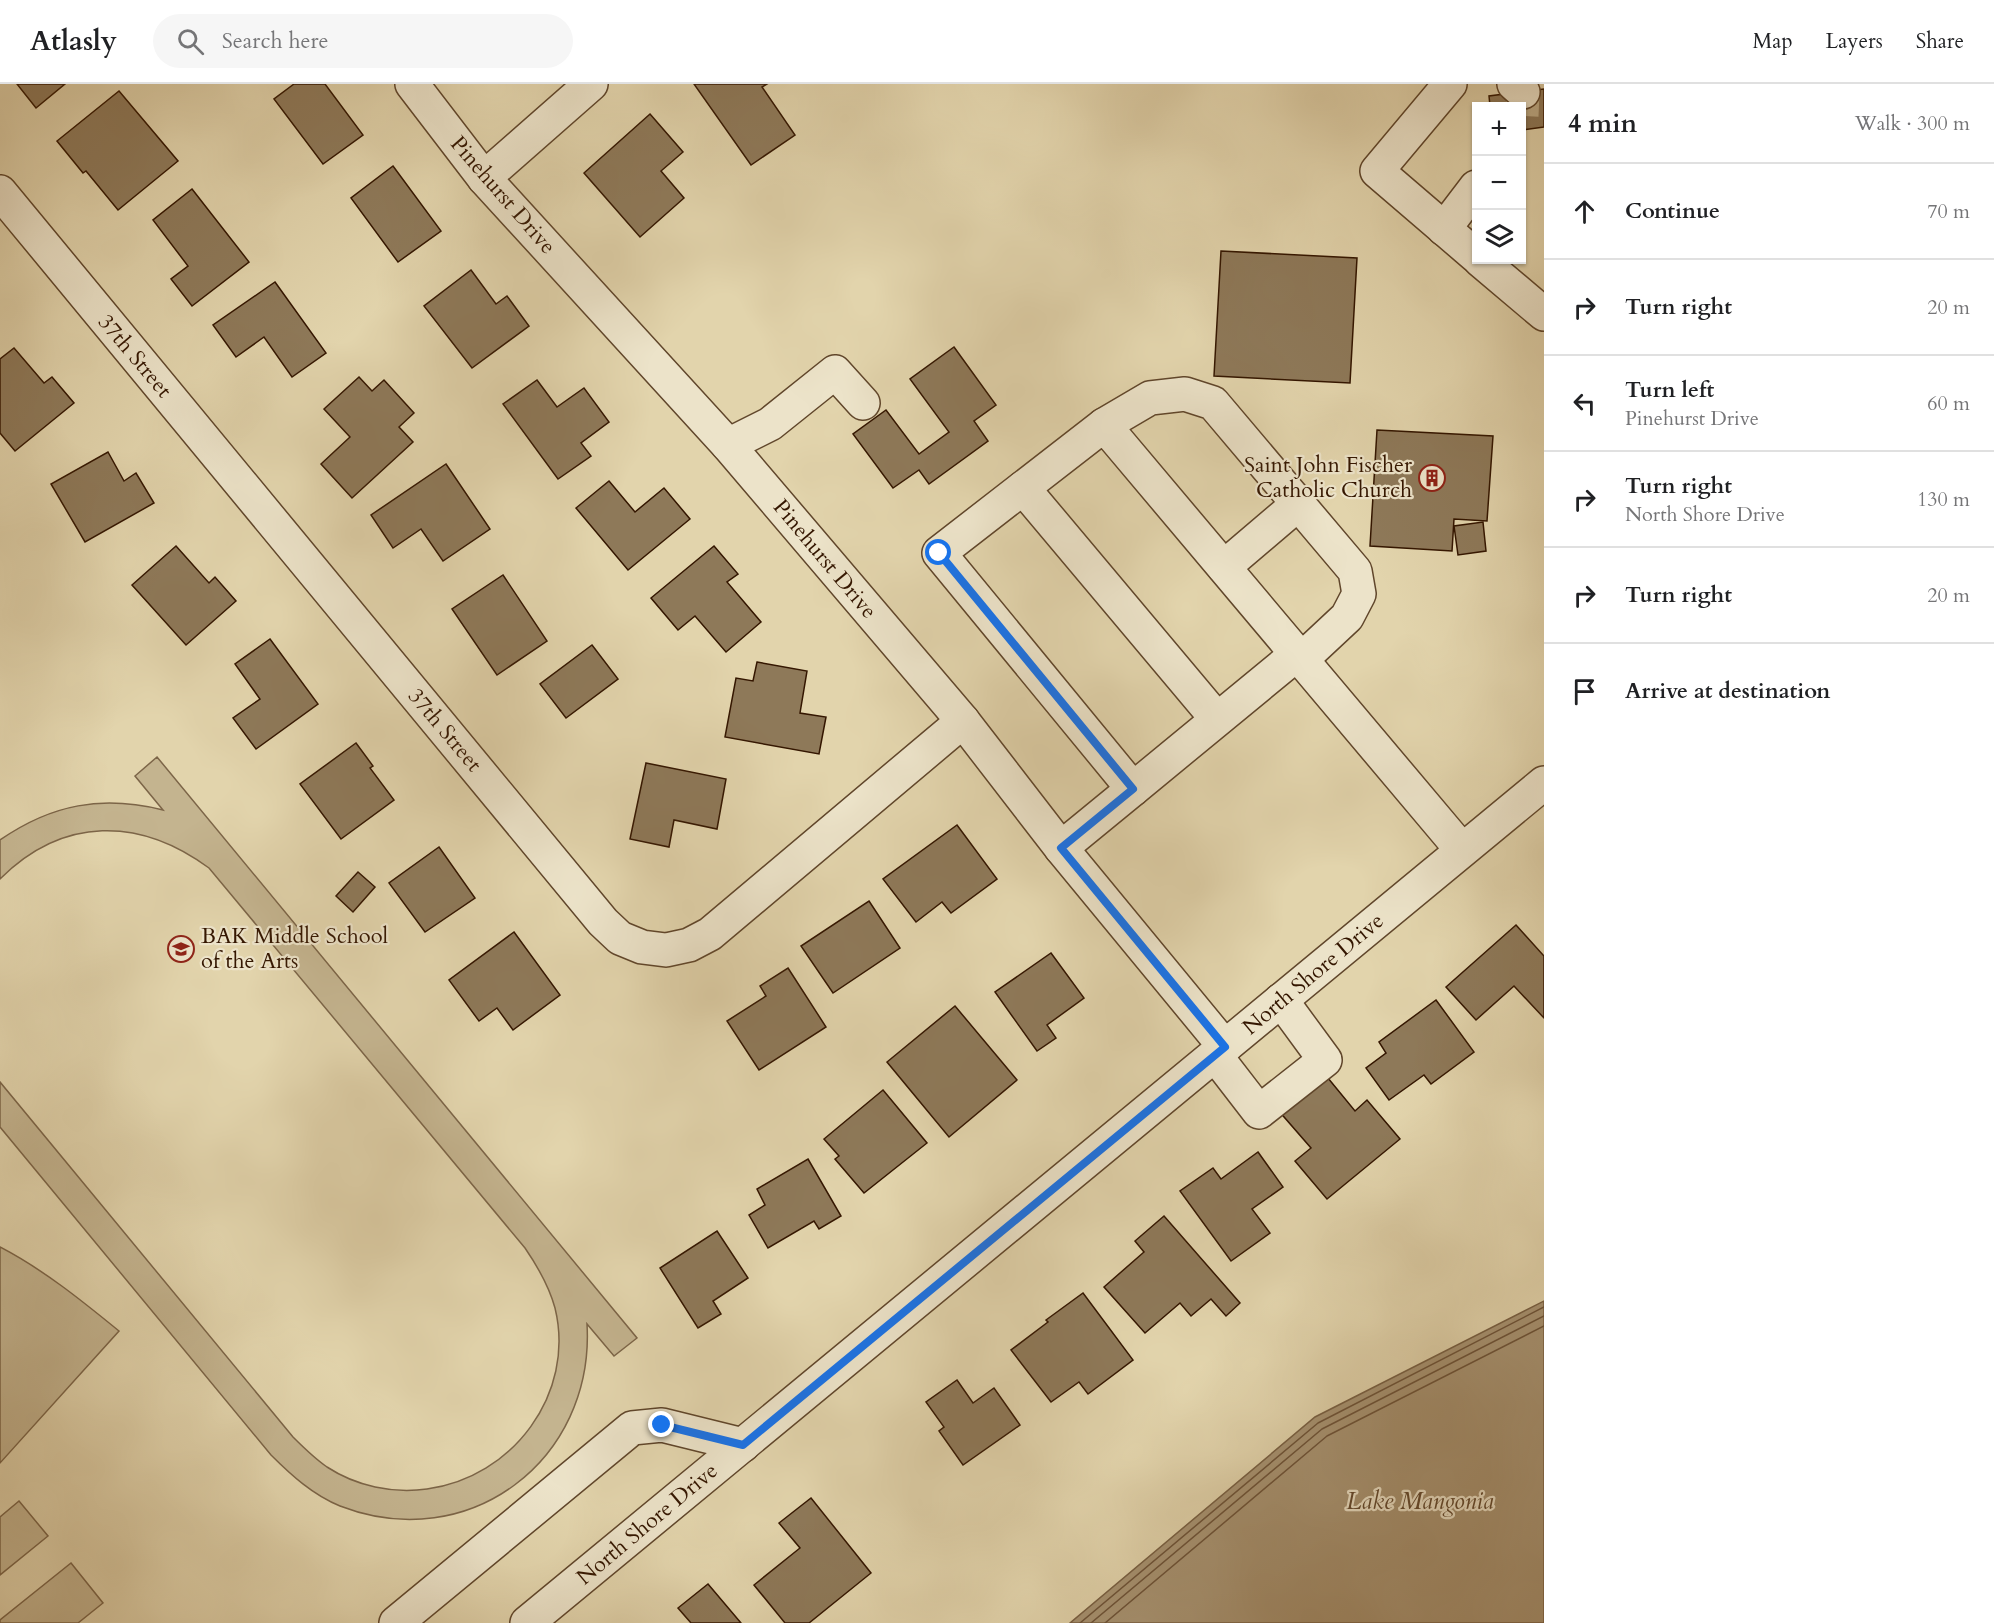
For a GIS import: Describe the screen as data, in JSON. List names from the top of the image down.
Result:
{
  "streets": {
    "street": ["Pinehurst Drive", "37th Street", "North Shore Drive"]
  },
  "crossings": [
    ["Pinehurst Drive", "37th Street"],
    ["Pinehurst Drive", "North Shore Drive"]
  ],
  "water": ["Lake Mangonia"],
  "places": {
    "building": ["Saint John Fischer Catholic Church"],
    "school or university": ["BAK Middle School of the Arts"]
  },
  "page": {
    "header": "Atlasly",
    "search": "Search here",
    "nav": ["Map", "Layers", "Share"],
    "heading": ["4 min", "Walk · 300 m"],
    "map_buttons": ["+", "−"],
    "list": [
      ["Continue", "70 m"],
      ["Turn right", "20 m"],
      ["Turn left", "Pinehurst Drive", "60 m"],
      ["Turn right", "North Shore Drive", "130 m"],
      ["Turn right", "20 m"],
      "Arrive at destination"
    ]
  }
}
